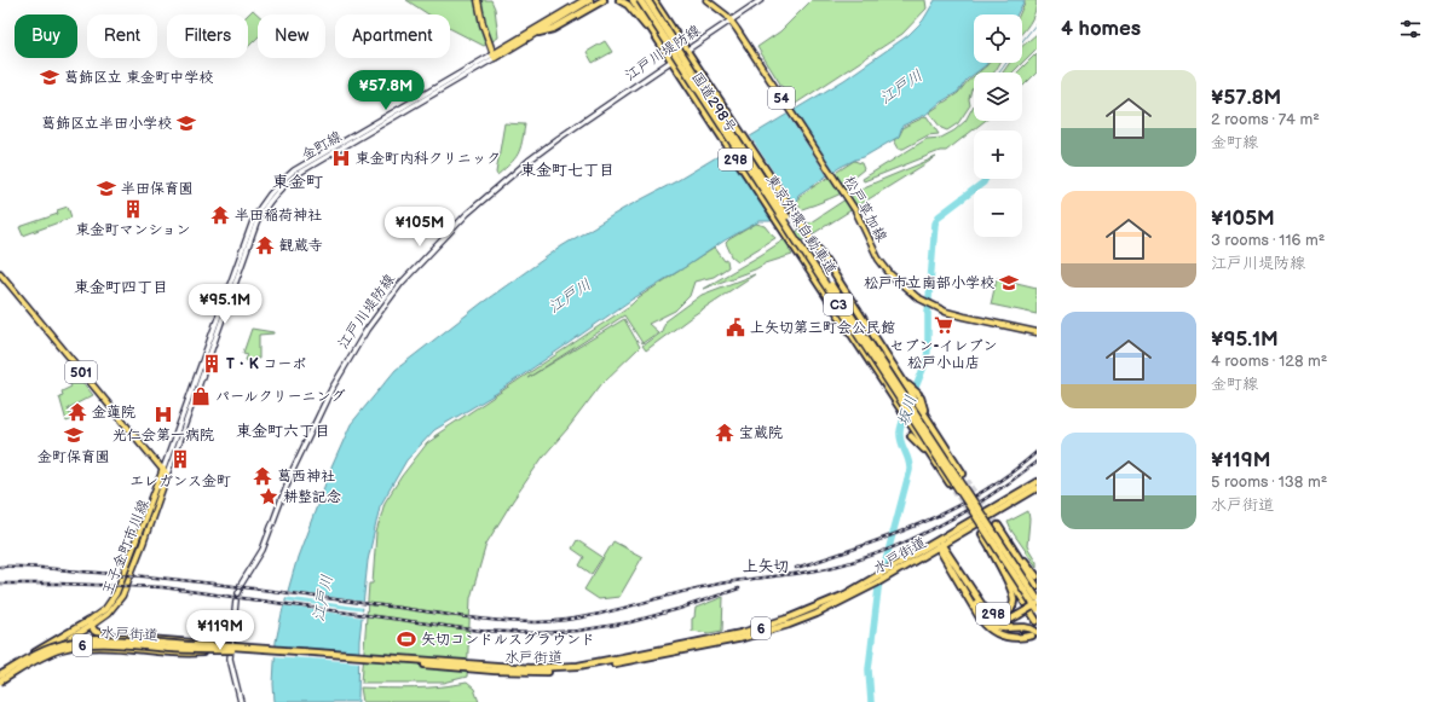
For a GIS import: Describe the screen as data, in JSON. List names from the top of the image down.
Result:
{
  "streets": {
    "highway": [
      "国道298号",
      "298",
      "東京外環自動車道",
      "C3",
      "水戸街道",
      "6"
    ],
    "main road": [
      "江戸川堤防線",
      "54",
      "金町線",
      "松戸草加線",
      "501",
      "王子金町市川線"
    ]
  },
  "crossings": [
    ["江戸川堤防線", "国道298号"],
    ["江戸川堤防線", "松戸草加線"],
    ["金町線", "501"],
    ["金町線", "王子金町市川線"],
    ["298", "水戸街道"],
    ["501", "王子金町市川線"],
    ["王子金町市川線", "水戸街道"]
  ],
  "districts": [
    "東金町七丁目",
    "東金町",
    "東金町四丁目",
    "東金町六丁目",
    "上矢切"
  ],
  "water": ["江戸川", "坂川"],
  "places": {
    "school or university": [
      "葛飾区立 東金町中学校",
      "葛飾区立半田小学校",
      "半田保育園",
      "松戸市立南部小学校",
      "金町保育園"
    ],
    "hospital": ["東金町内科クリニック", "光仁会第一病院"],
    "building": ["東金町マンション", "T・K コーポ", "エレガンス金町"],
    "temple": [
      "半田稲荷神社",
      "観蔵寺",
      "金蓮院",
      "宝蔵院",
      "葛西神社"
    ],
    "supermarket": ["セブン-イレブン 松戸小山店"],
    "public building": ["上矢切第三町会公民館"],
    "shop": ["パールクリーニング"],
    "place": ["耕整記念"],
    "sports": ["矢切コンドルスグラウンド"]
  },
  "page": {
    "heading": "4 homes",
    "map_buttons": ["+", "−"],
    "chip": [
      "Buy",
      "Rent",
      "Filters",
      "New",
      "Apartment"
    ],
    "list": [
      {
        "name": "¥57.8M",
        "note": "2 rooms · 74 m² · 金町線"
      },
      {
        "name": "¥105M",
        "note": "3 rooms · 116 m² · 江戸川堤防線"
      },
      {
        "name": "¥95.1M",
        "note": "4 rooms · 128 m² · 金町線"
      },
      {
        "name": "¥119M",
        "note": "5 rooms · 138 m² · 水戸街道"
      }
    ],
    "price": [
      "¥57.8M",
      "¥105M",
      "¥95.1M",
      "¥119M"
    ]
  }
}
